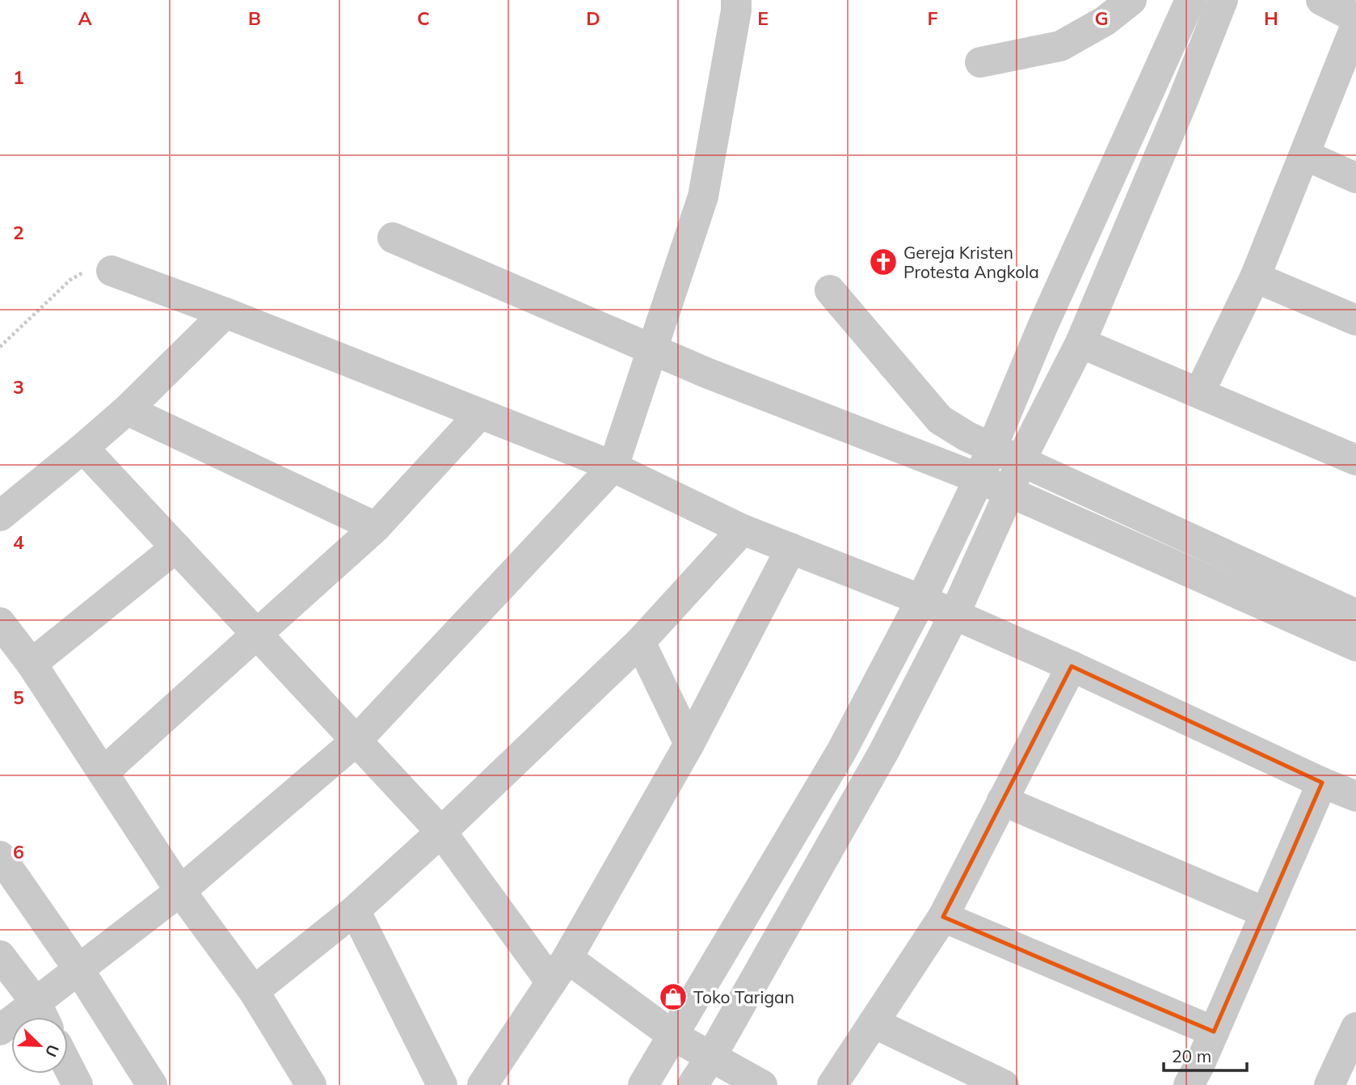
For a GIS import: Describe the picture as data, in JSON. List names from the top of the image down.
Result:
{
  "places": {
    "church": ["Gereja Kristen Protesta Angkola"],
    "shop": ["Toko Tarigan"]
  },
  "scale_bar": "20 m",
  "north": "bottom right",
  "grid": {
    "columns": [
      "A",
      "B",
      "C",
      "D",
      "E",
      "F",
      "G",
      "H"
    ],
    "rows": [
      "1",
      "2",
      "3",
      "4",
      "5",
      "6"
    ]
  }
}
